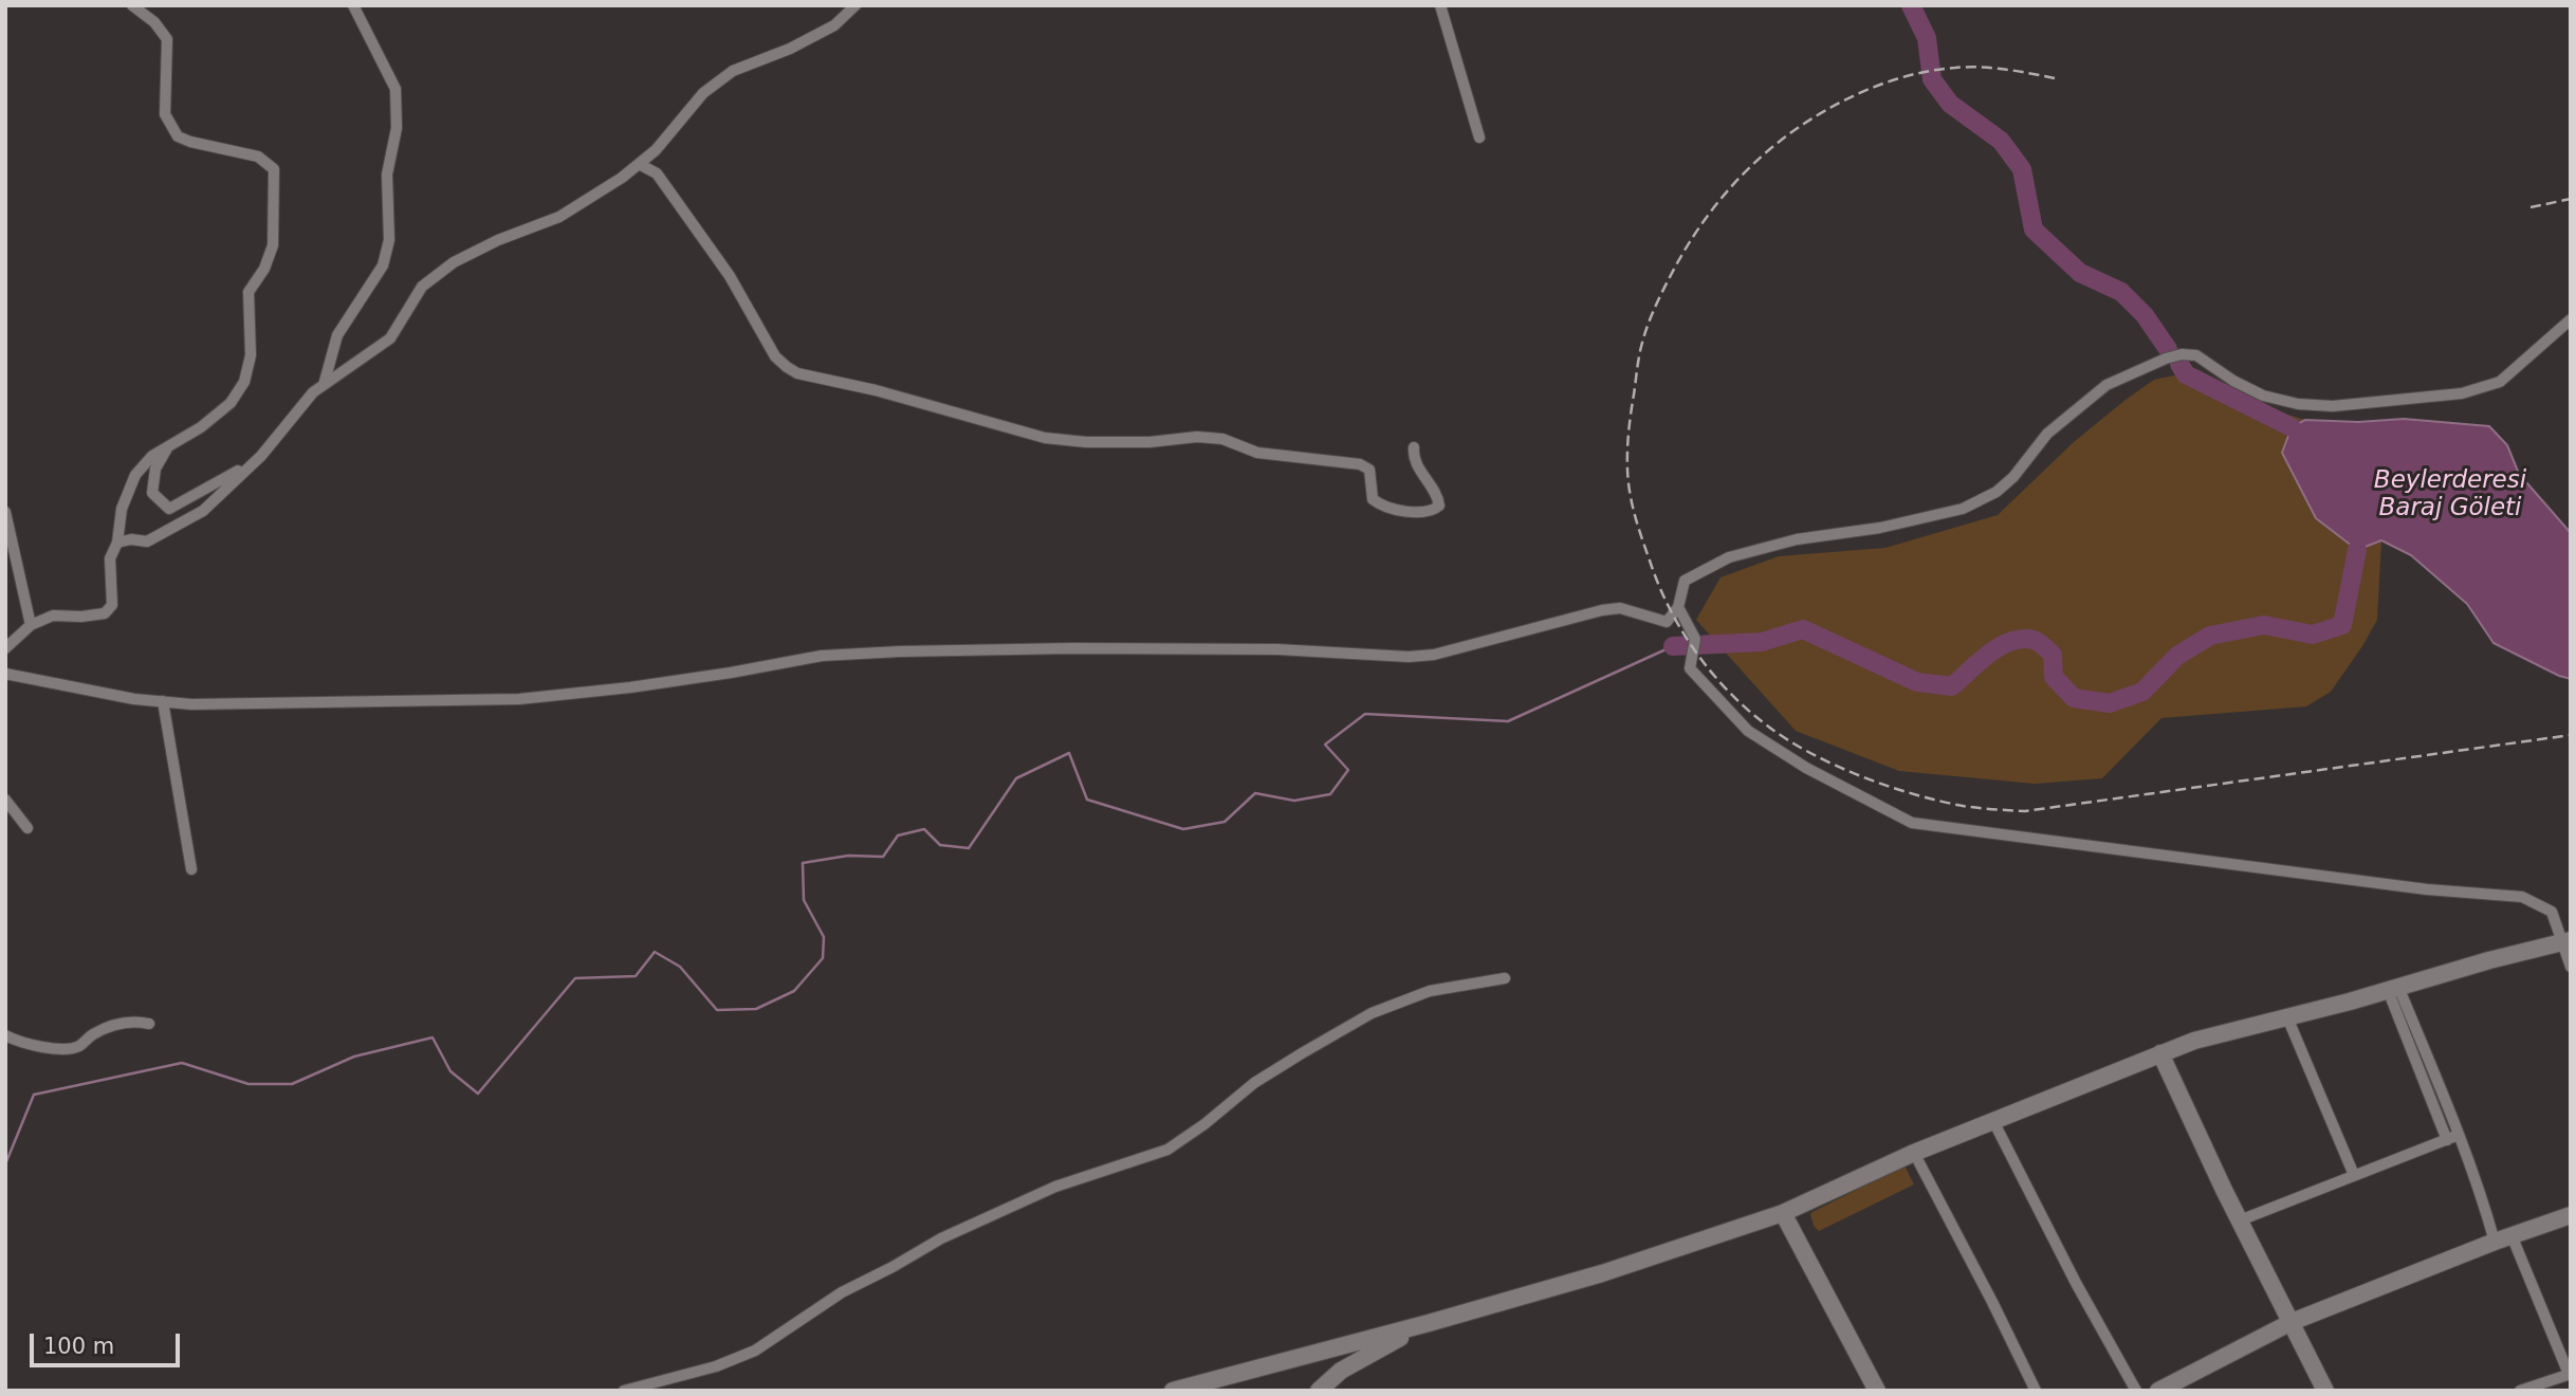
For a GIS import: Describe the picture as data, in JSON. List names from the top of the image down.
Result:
{
  "water": ["Beylerderesi Baraj Göleti"],
  "scale_bar": "100 m"
}
